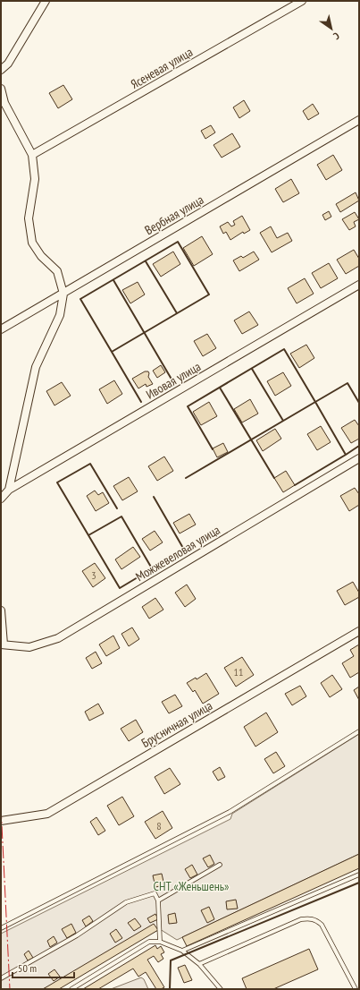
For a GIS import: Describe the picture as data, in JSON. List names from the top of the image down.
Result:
{
  "streets": {
    "street": [
      "Ясеневая улица",
      "Вербная улица",
      "Ивовая улица",
      "Можжевеловая улица",
      "Брусничная улица"
    ]
  },
  "parks": ["СНТ «Женьшень»"],
  "house_numbers": ["3", "11", "8"],
  "scale_bar": "50 m",
  "north": "bottom right"
}
